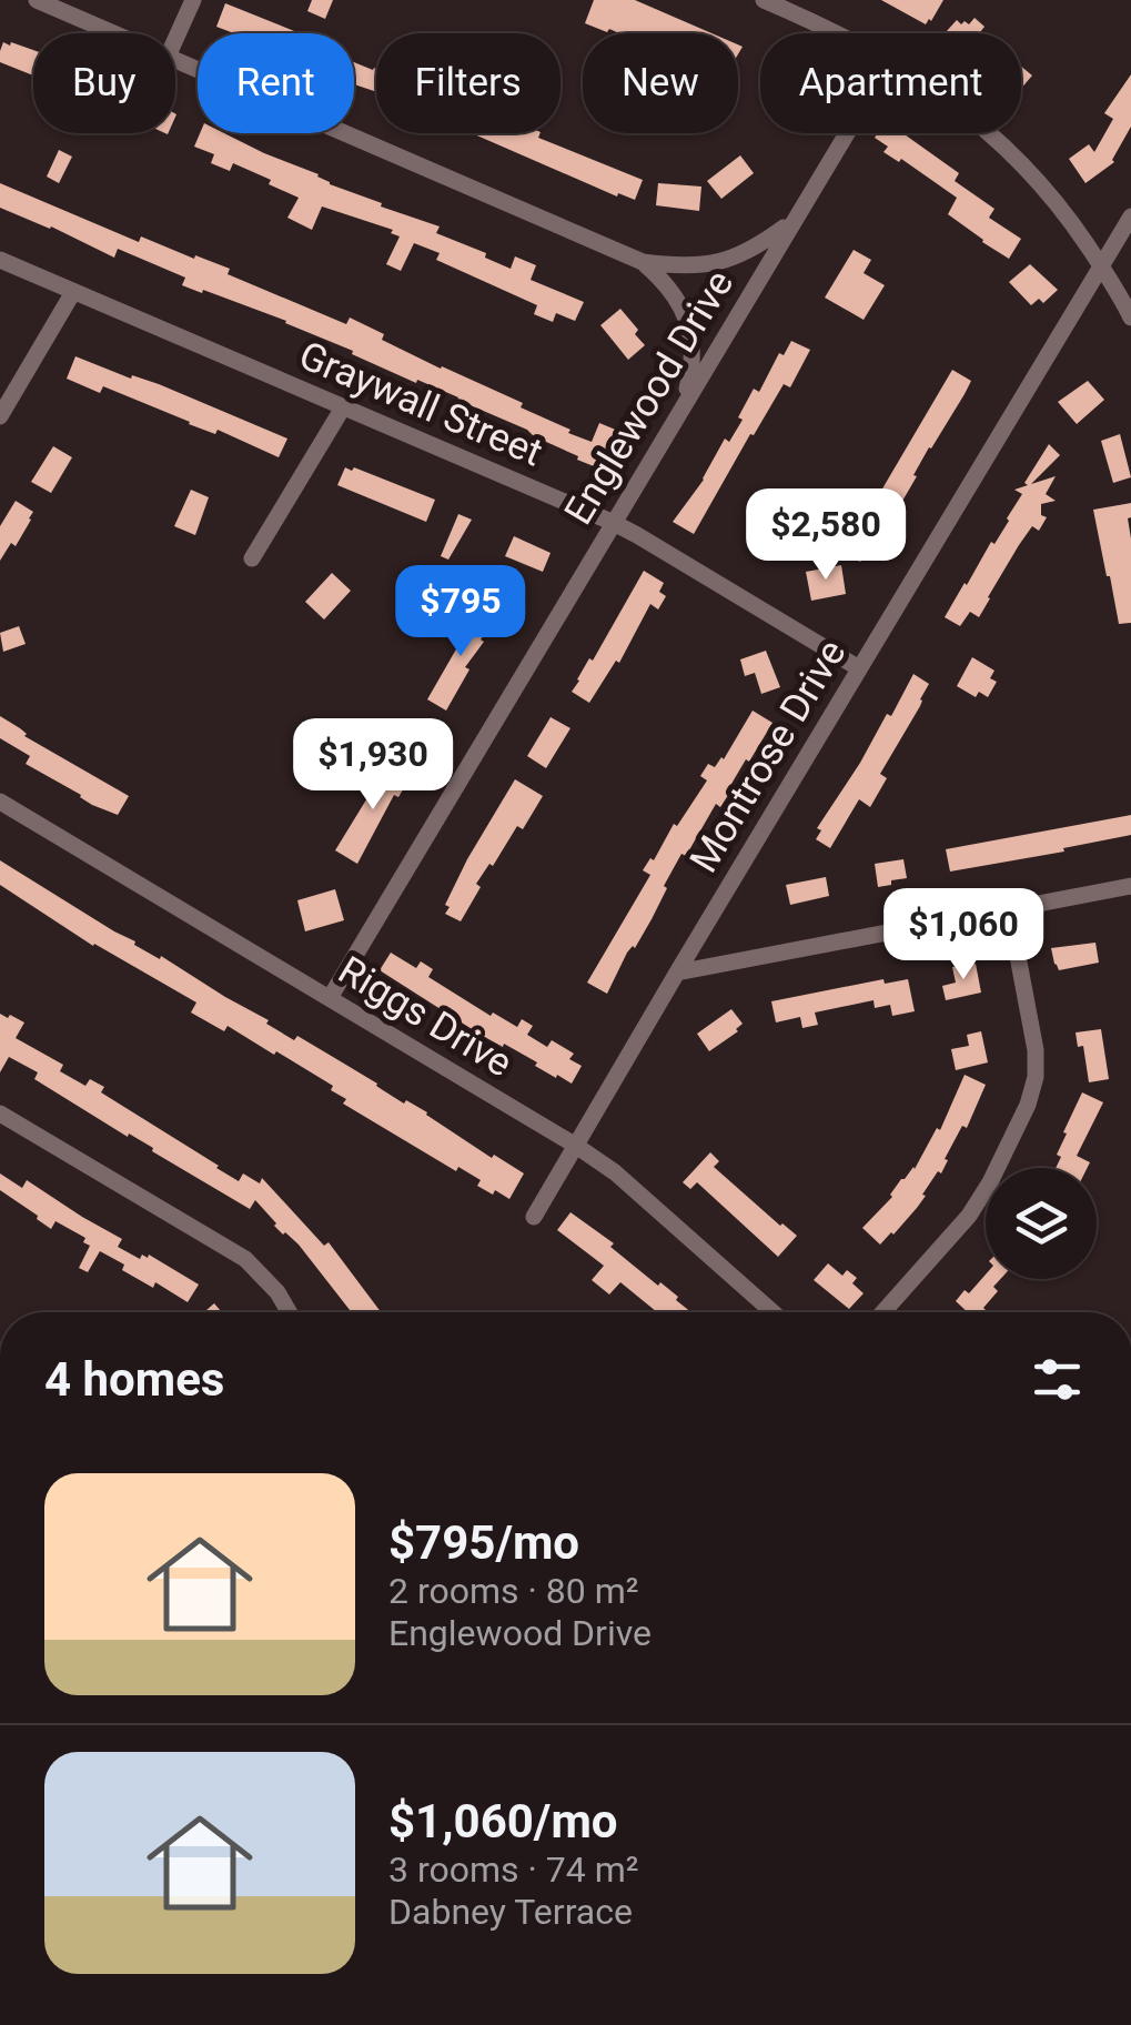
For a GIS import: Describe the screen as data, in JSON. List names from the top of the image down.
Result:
{
  "streets": {
    "street": [
      "Englewood Drive",
      "Graywall Street",
      "Montrose Drive",
      "Riggs Drive"
    ]
  },
  "crossings": [
    ["Englewood Drive", "Graywall Street"],
    ["Englewood Drive", "Riggs Drive"],
    ["Graywall Street", "Montrose Drive"],
    ["Montrose Drive", "Riggs Drive"]
  ],
  "page": {
    "chip": [
      "Buy",
      "Rent",
      "Filters",
      "New",
      "Apartment"
    ],
    "price": [
      "$2,580",
      "$795",
      "$1,930",
      "$1,060"
    ],
    "heading": "4 homes",
    "list": [
      {
        "name": "$795/mo",
        "note": "2 rooms · 80 m² · Englewood Drive"
      },
      {
        "name": "$1,060/mo",
        "note": "3 rooms · 74 m² · Dabney Terrace"
      }
    ]
  }
}
